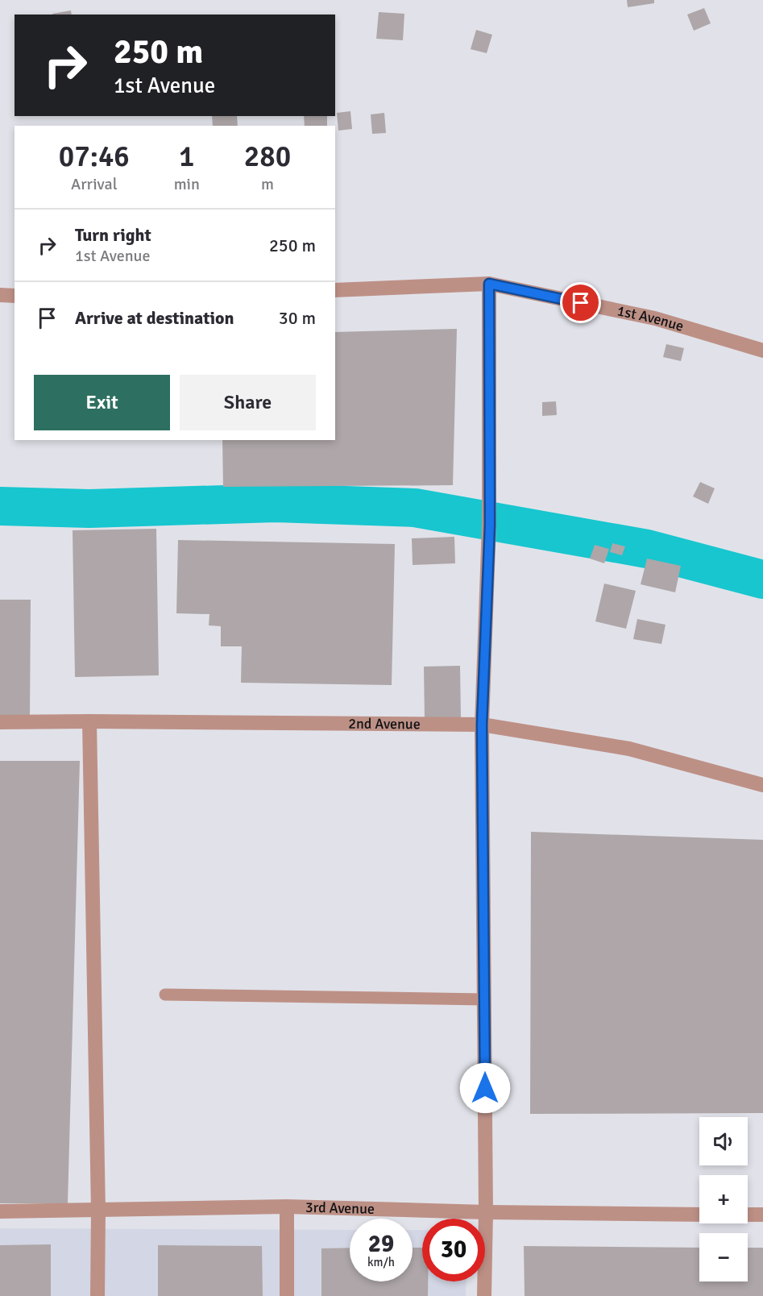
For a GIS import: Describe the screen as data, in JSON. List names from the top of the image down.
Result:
{
  "streets": {
    "street": ["1st Avenue", "2nd Avenue", "3rd Avenue"]
  },
  "page": {
    "turn": ["250 m", "1st Avenue"],
    "eta": [
      "07:46",
      "Arrival",
      "1",
      "min",
      "280",
      "m"
    ],
    "list": [
      {
        "name": "Turn right",
        "note": "1st Avenue",
        "value": "250 m"
      },
      {
        "name": "Arrive at destination",
        "value": "30 m"
      }
    ],
    "buttons": ["Exit", "Share"],
    "map_buttons": ["+", "−"],
    "speed": "29 km/h",
    "limit": "30"
  }
}
